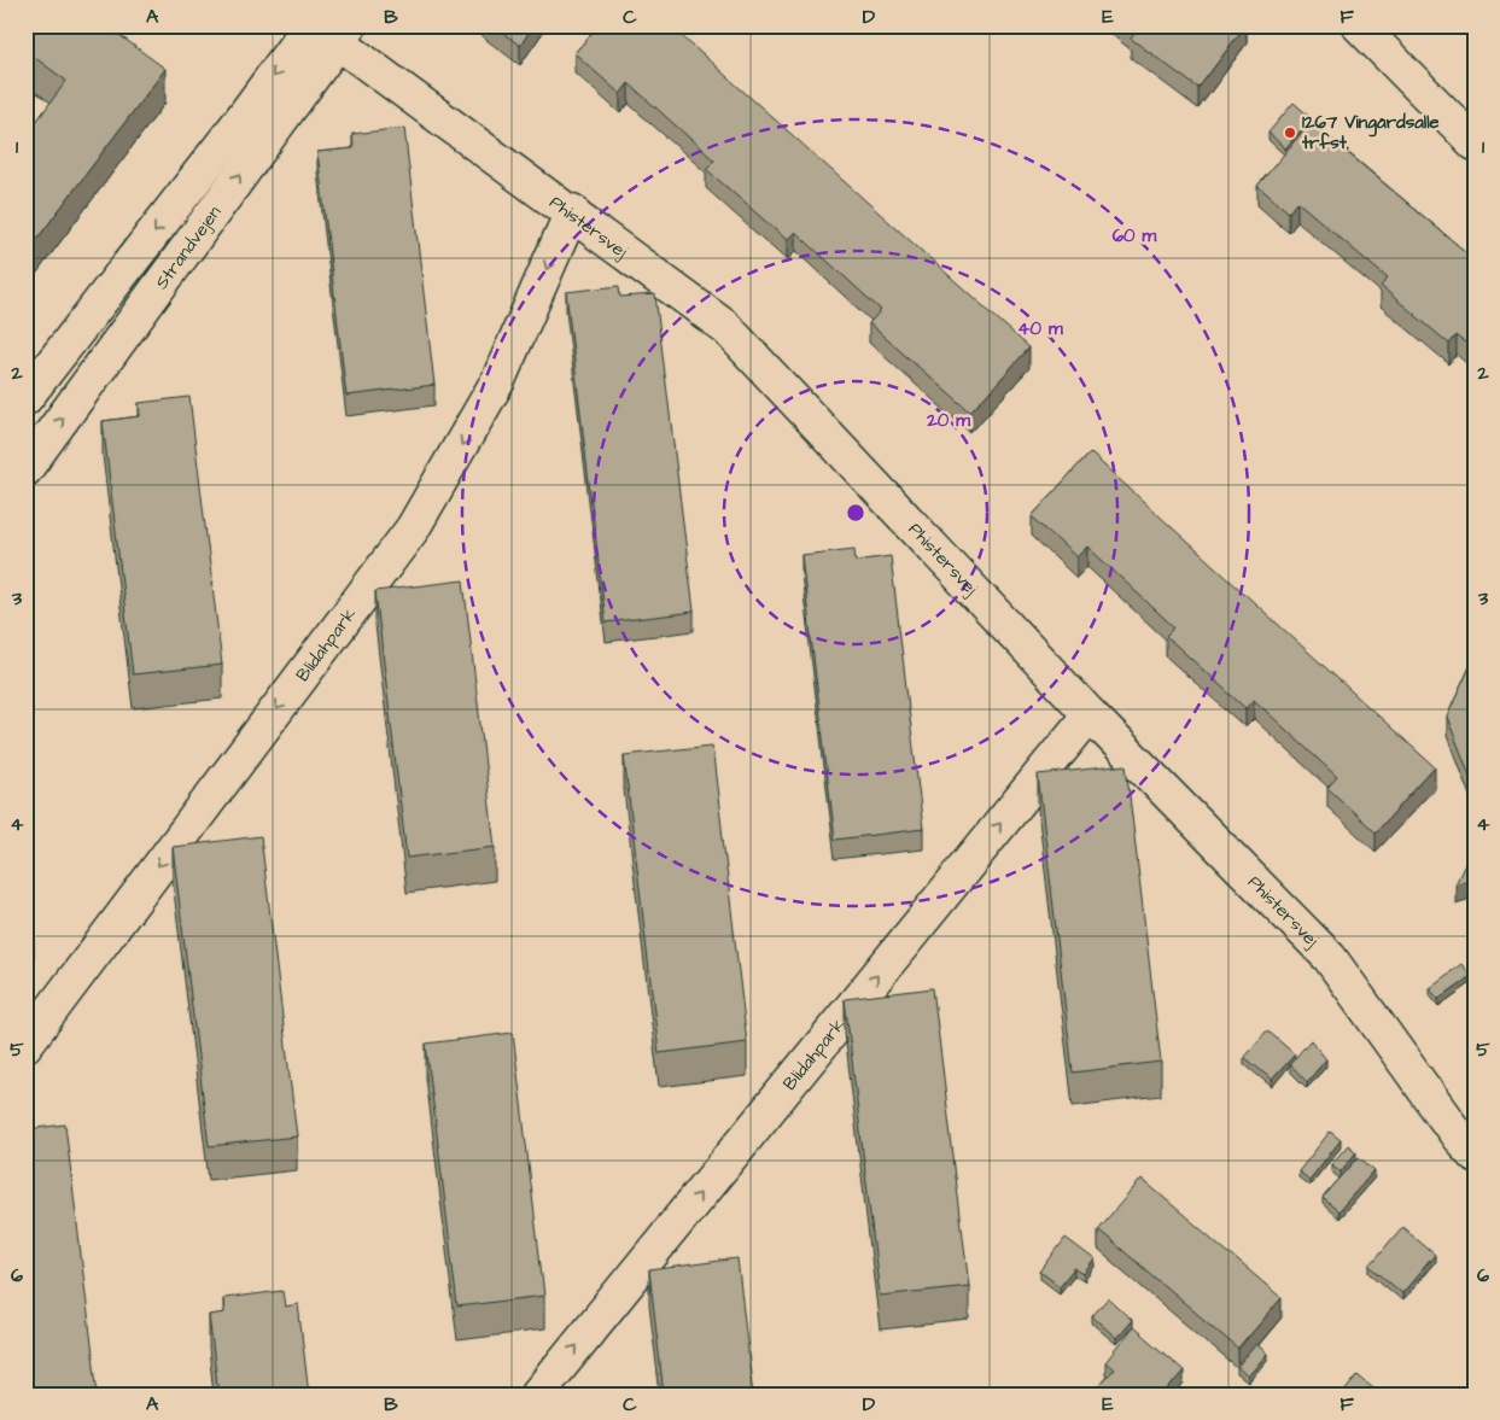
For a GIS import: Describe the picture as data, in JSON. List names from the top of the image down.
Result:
{
  "streets": {
    "street": ["Phistersvej", "Strandvejen", "Blidahpark"]
  },
  "crossings": [
    ["Phistersvej", "Strandvejen"],
    ["Phistersvej", "Blidahpark"]
  ],
  "places": ["1267 Vingårdsalle trfst."],
  "grid": {
    "columns": [
      "A",
      "B",
      "C",
      "D",
      "E",
      "F"
    ],
    "rows": [
      "1",
      "2",
      "3",
      "4",
      "5",
      "6"
    ]
  },
  "rings": ["60 m", "40 m", "20 m"]
}
